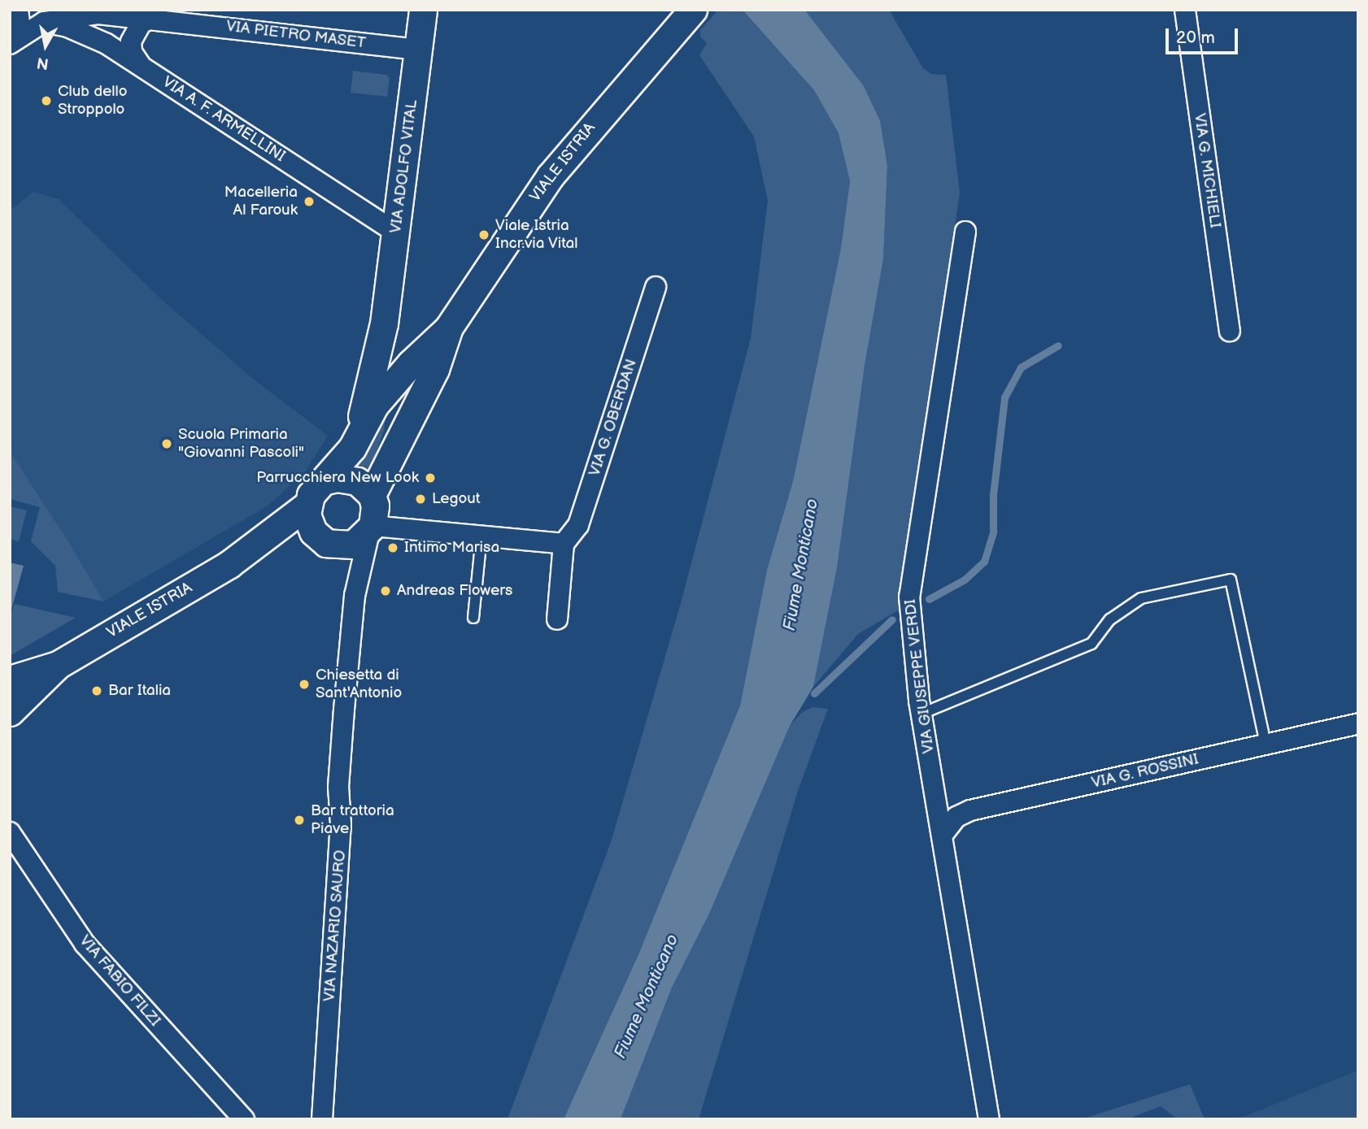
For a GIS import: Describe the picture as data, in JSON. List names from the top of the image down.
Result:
{
  "streets": {
    "street": [
      "VIA PIETRO MASET",
      "VIA A. F. ARMELLINI",
      "VIALE ISTRIA",
      "VIA ADOLFO VITAL",
      "VIA G. MICHIELI",
      "VIA G. OBERDAN",
      "VIA GIUSEPPE VERDI",
      "VIA G. ROSSINI",
      "VIA NAZARIO SAURO",
      "VIA FABIO FILZI"
    ]
  },
  "crossings": [
    ["VIA PIETRO MASET", "VIA A. F. ARMELLINI"],
    ["VIA PIETRO MASET", "VIA ADOLFO VITAL"],
    ["VIA A. F. ARMELLINI", "VIA ADOLFO VITAL"],
    ["VIALE ISTRIA", "VIA ADOLFO VITAL"],
    ["VIALE ISTRIA", "VIA NAZARIO SAURO"],
    ["VIA GIUSEPPE VERDI", "VIA G. ROSSINI"]
  ],
  "water": ["Fiume Monticano"],
  "places": [
    "Club dello Stroppolo",
    "Macelleria Al Farouk",
    "Viale Istria Incr.via Vital",
    "Scuola Primaria \"Giovanni Pascoli\"",
    "Parrucchiera New Look",
    "Legout",
    "Intimo Marisa",
    "Andreas Flowers",
    "Chiesetta di Sant'Antonio",
    "Bar Italia",
    "Bar trattoria Piave"
  ],
  "scale_bar": "20 m",
  "north": "bottom"
}
